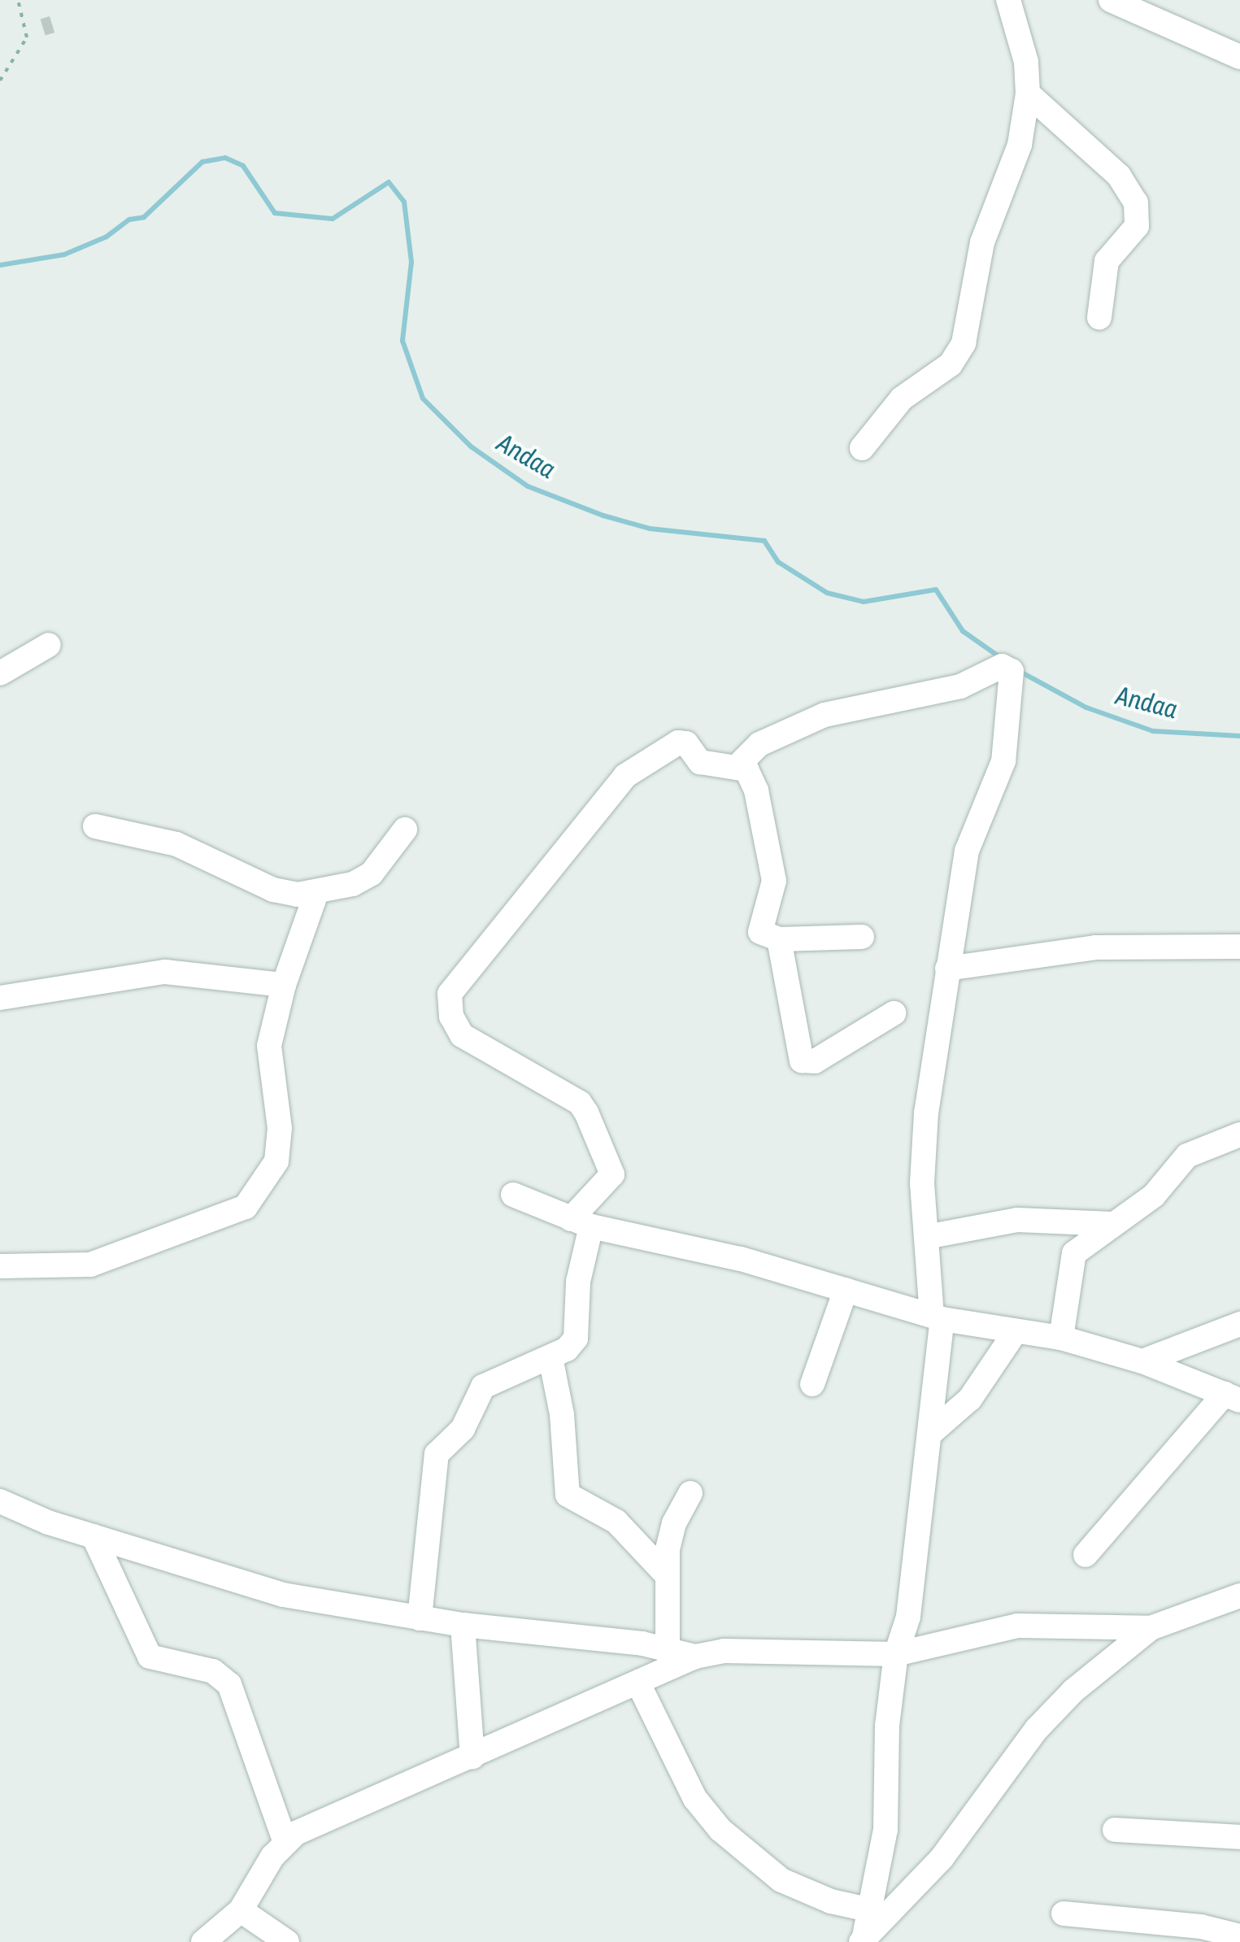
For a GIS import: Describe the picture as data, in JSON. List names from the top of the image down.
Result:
{
  "water": ["Andaa"]
}
